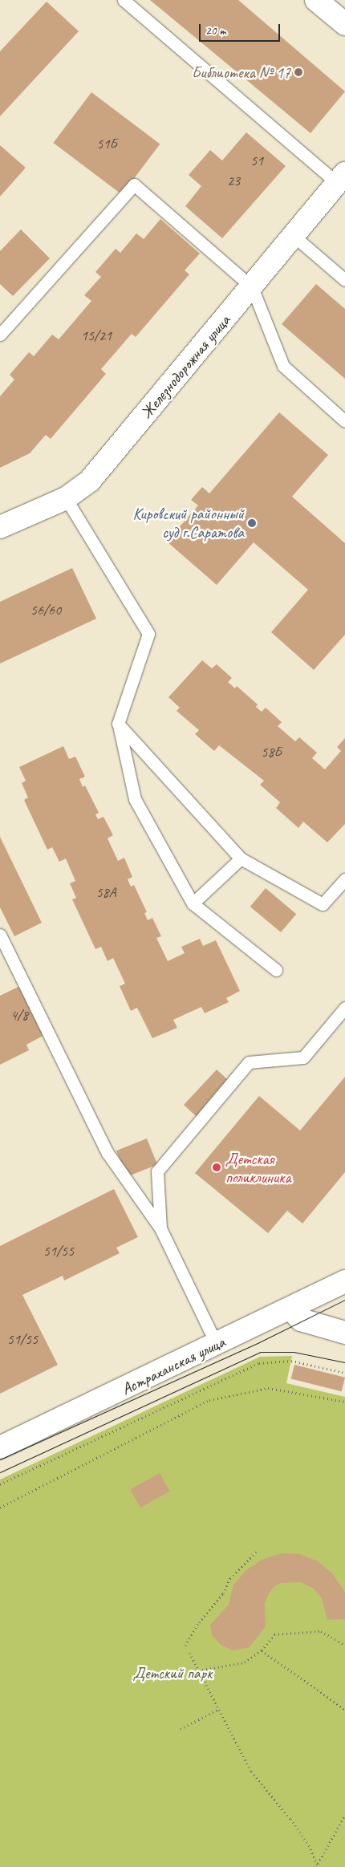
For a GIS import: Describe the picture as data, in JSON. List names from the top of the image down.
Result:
{
  "streets": {
    "street": ["Железнодорожная улица", "Астраханская улица"]
  },
  "parks": ["Детский парк"],
  "places": ["Библиотека № 17", "Кировский районный суд г.Саратова", "Детская поликлиника"],
  "house_numbers": [
    "51Б",
    "51",
    "23",
    "15/21",
    "56/60",
    "58Б",
    "58А",
    "4/8",
    "51/55",
    "51/55"
  ],
  "scale_bar": "20 m"
}
